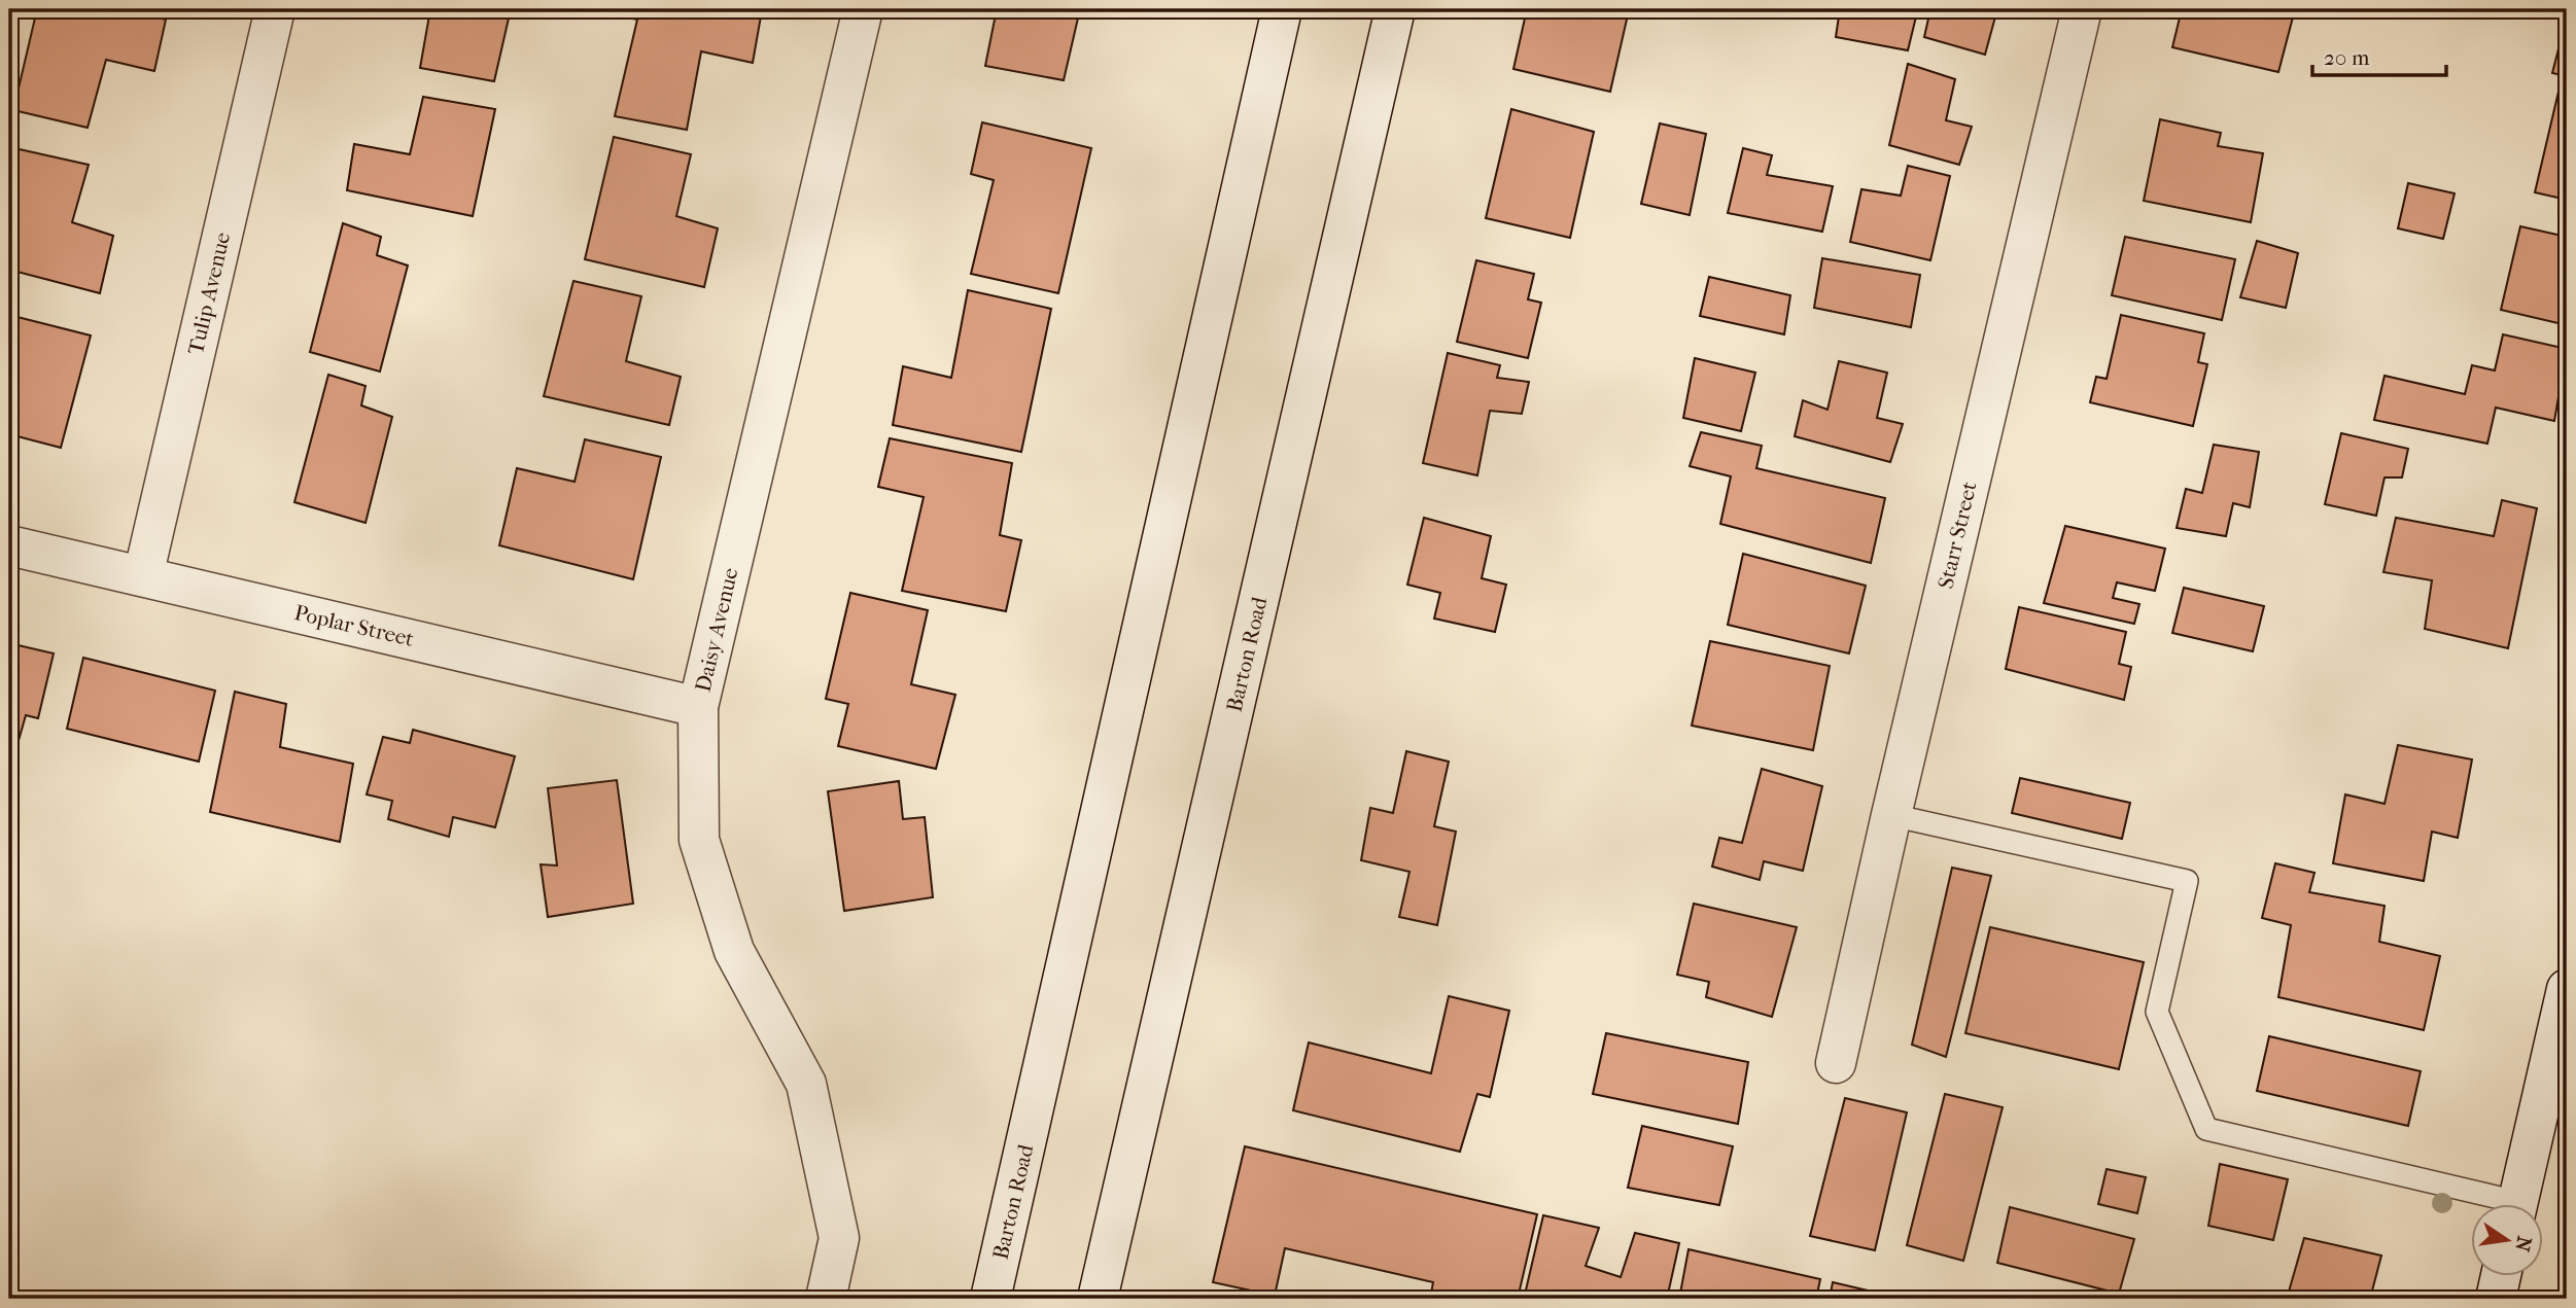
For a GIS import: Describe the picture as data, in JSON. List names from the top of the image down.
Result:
{
  "streets": {
    "street": [
      "Tulip Avenue",
      "Starr Street",
      "Poplar Street",
      "Daisy Avenue",
      "Barton Road"
    ]
  },
  "crossings": [
    ["Tulip Avenue", "Poplar Street"],
    ["Poplar Street", "Daisy Avenue"]
  ],
  "scale_bar": "20 m",
  "north": "right"
}
